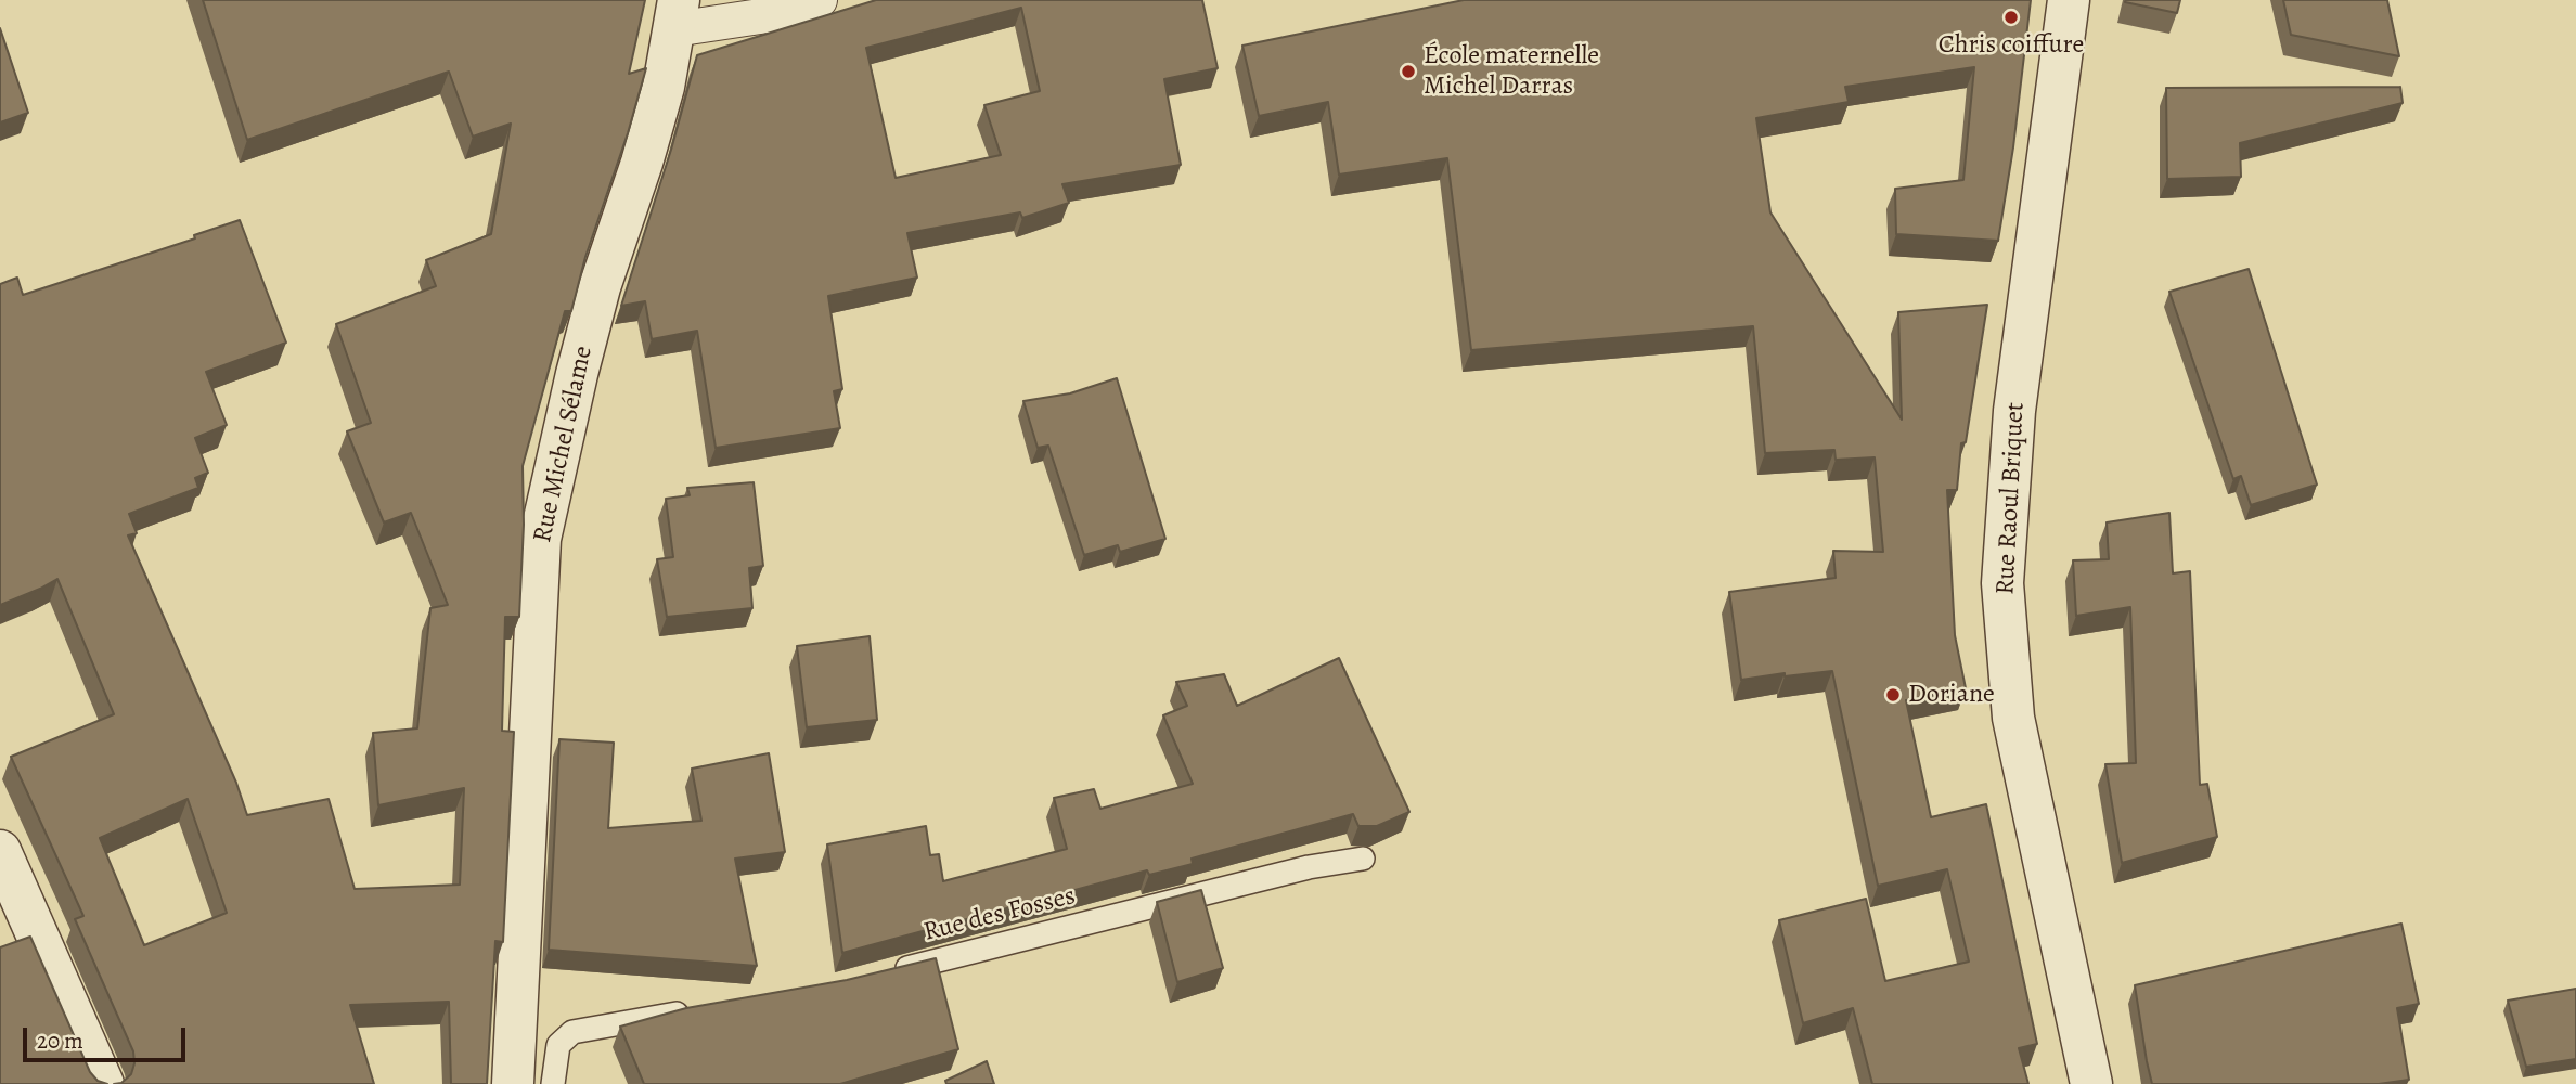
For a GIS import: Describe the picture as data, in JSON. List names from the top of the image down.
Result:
{
  "streets": {
    "street": ["Rue Michel Sélame", "Rue Raoul Briquet"],
    "lane": ["Rue des Fosses"]
  },
  "places": ["Chris coiffure", "École maternelle Michel Darras", "Doriane"],
  "scale_bar": "20 m"
}
